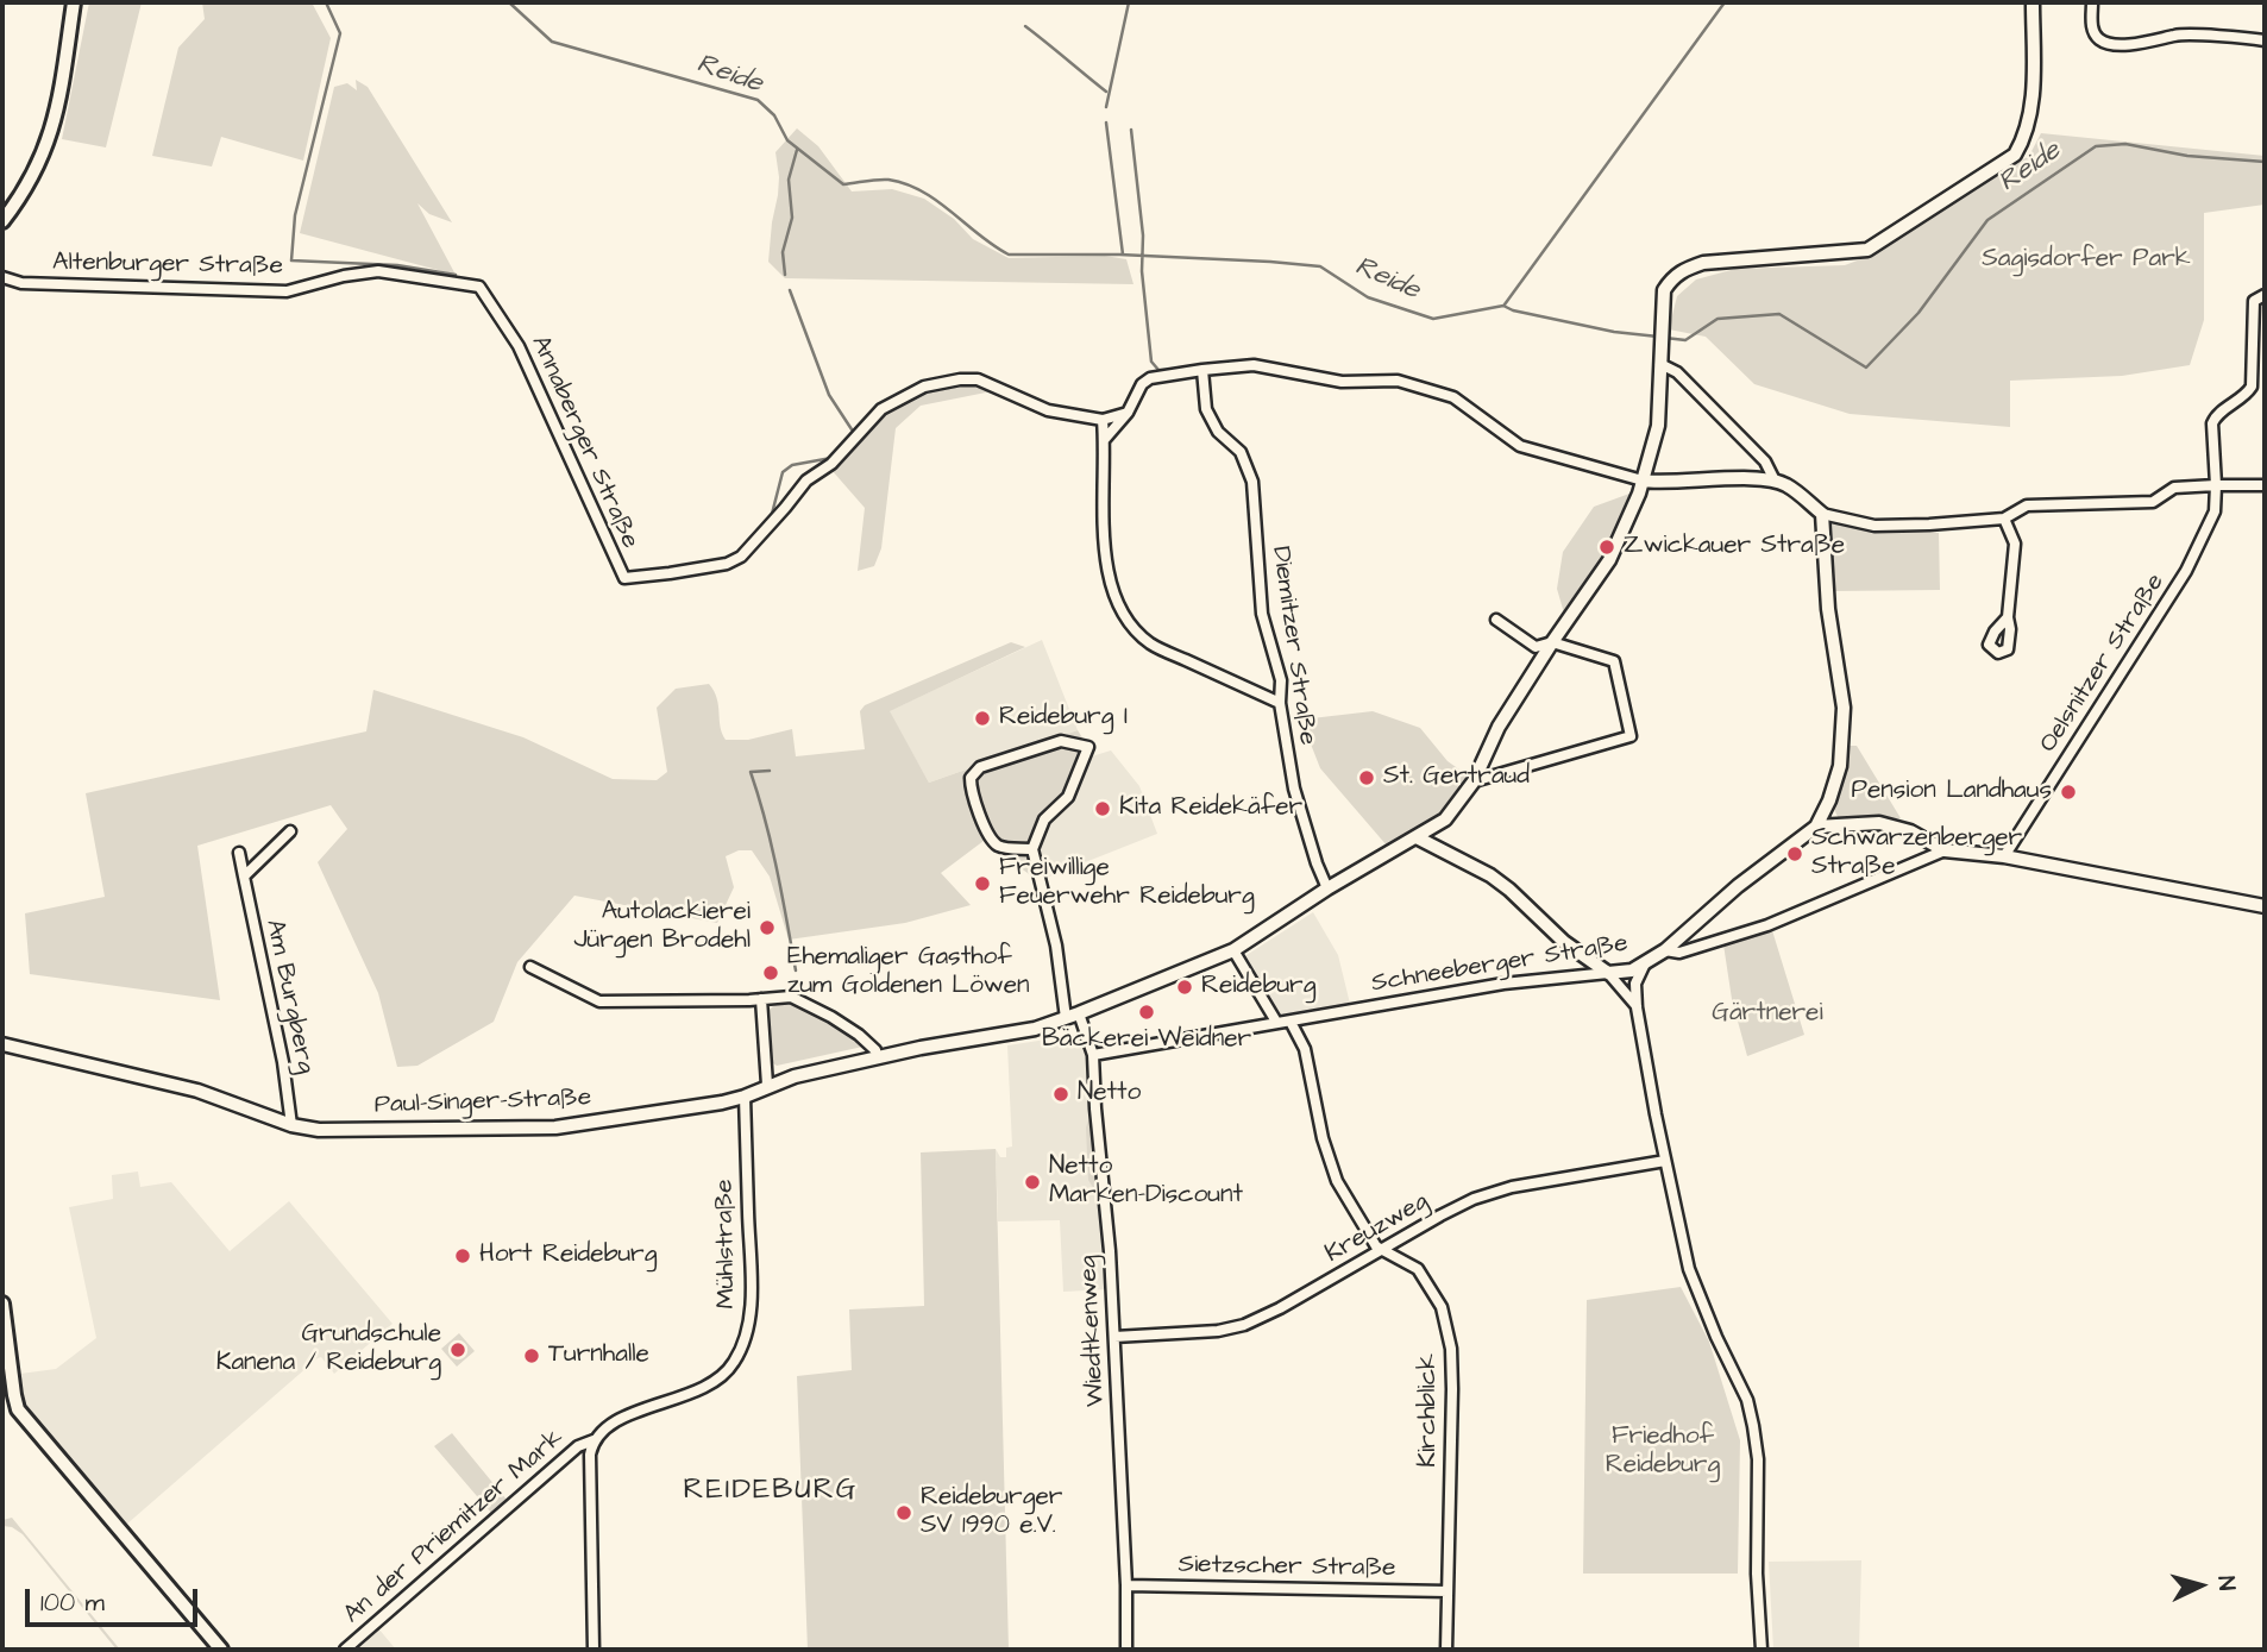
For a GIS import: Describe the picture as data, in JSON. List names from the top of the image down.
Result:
{
  "streets": {
    "street": [
      "Altenburger Straße",
      "Annaberger Straße",
      "Diemitzer Straße",
      "Oelsnitzer Straße",
      "Schneeberger Straße",
      "Am Burgberg",
      "Paul-Singer-Straße",
      "Kreuzweg",
      "Mühlstraße",
      "Wiedtkenweg",
      "Kirchblick",
      "An der Priemitzer Mark",
      "Sietzscher Straße"
    ]
  },
  "crossings": [
    ["Altenburger Straße", "Annaberger Straße"],
    ["Diemitzer Straße", "Paul-Singer-Straße"],
    ["Oelsnitzer Straße", "Schneeberger Straße"],
    ["Schneeberger Straße", "Wiedtkenweg"],
    ["Am Burgberg", "Paul-Singer-Straße"],
    ["Paul-Singer-Straße", "Mühlstraße"],
    ["Paul-Singer-Straße", "Wiedtkenweg"],
    ["Kreuzweg", "Wiedtkenweg"],
    ["Kreuzweg", "Kirchblick"],
    ["Mühlstraße", "An der Priemitzer Mark"],
    ["Wiedtkenweg", "Sietzscher Straße"],
    ["Kirchblick", "Sietzscher Straße"]
  ],
  "districts": ["REIDEBURG"],
  "water": ["Reide"],
  "parks": ["Sagisdorfer Park", "Gärtnerei", "Friedhof Reideburg"],
  "places": [
    "Zwickauer Straße",
    "Reideburg I",
    "St. Gertraud",
    "Pension Landhaus",
    "Kita Reidekäfer",
    "Schwarzenberger Straße",
    "Freiwillige Feuerwehr Reideburg",
    "Autolackierei Jürgen Brodehl",
    "Ehemaliger Gasthof zum Goldenen Löwen",
    "Reideburg",
    "Bäckerei Weidner",
    "Netto",
    "Netto Marken-Discount",
    "Hort Reideburg",
    "Grundschule Kanena / Reideburg",
    "Turnhalle",
    "Reideburger SV 1990 e.V."
  ],
  "scale_bar": "100 m",
  "north": "right"
}
